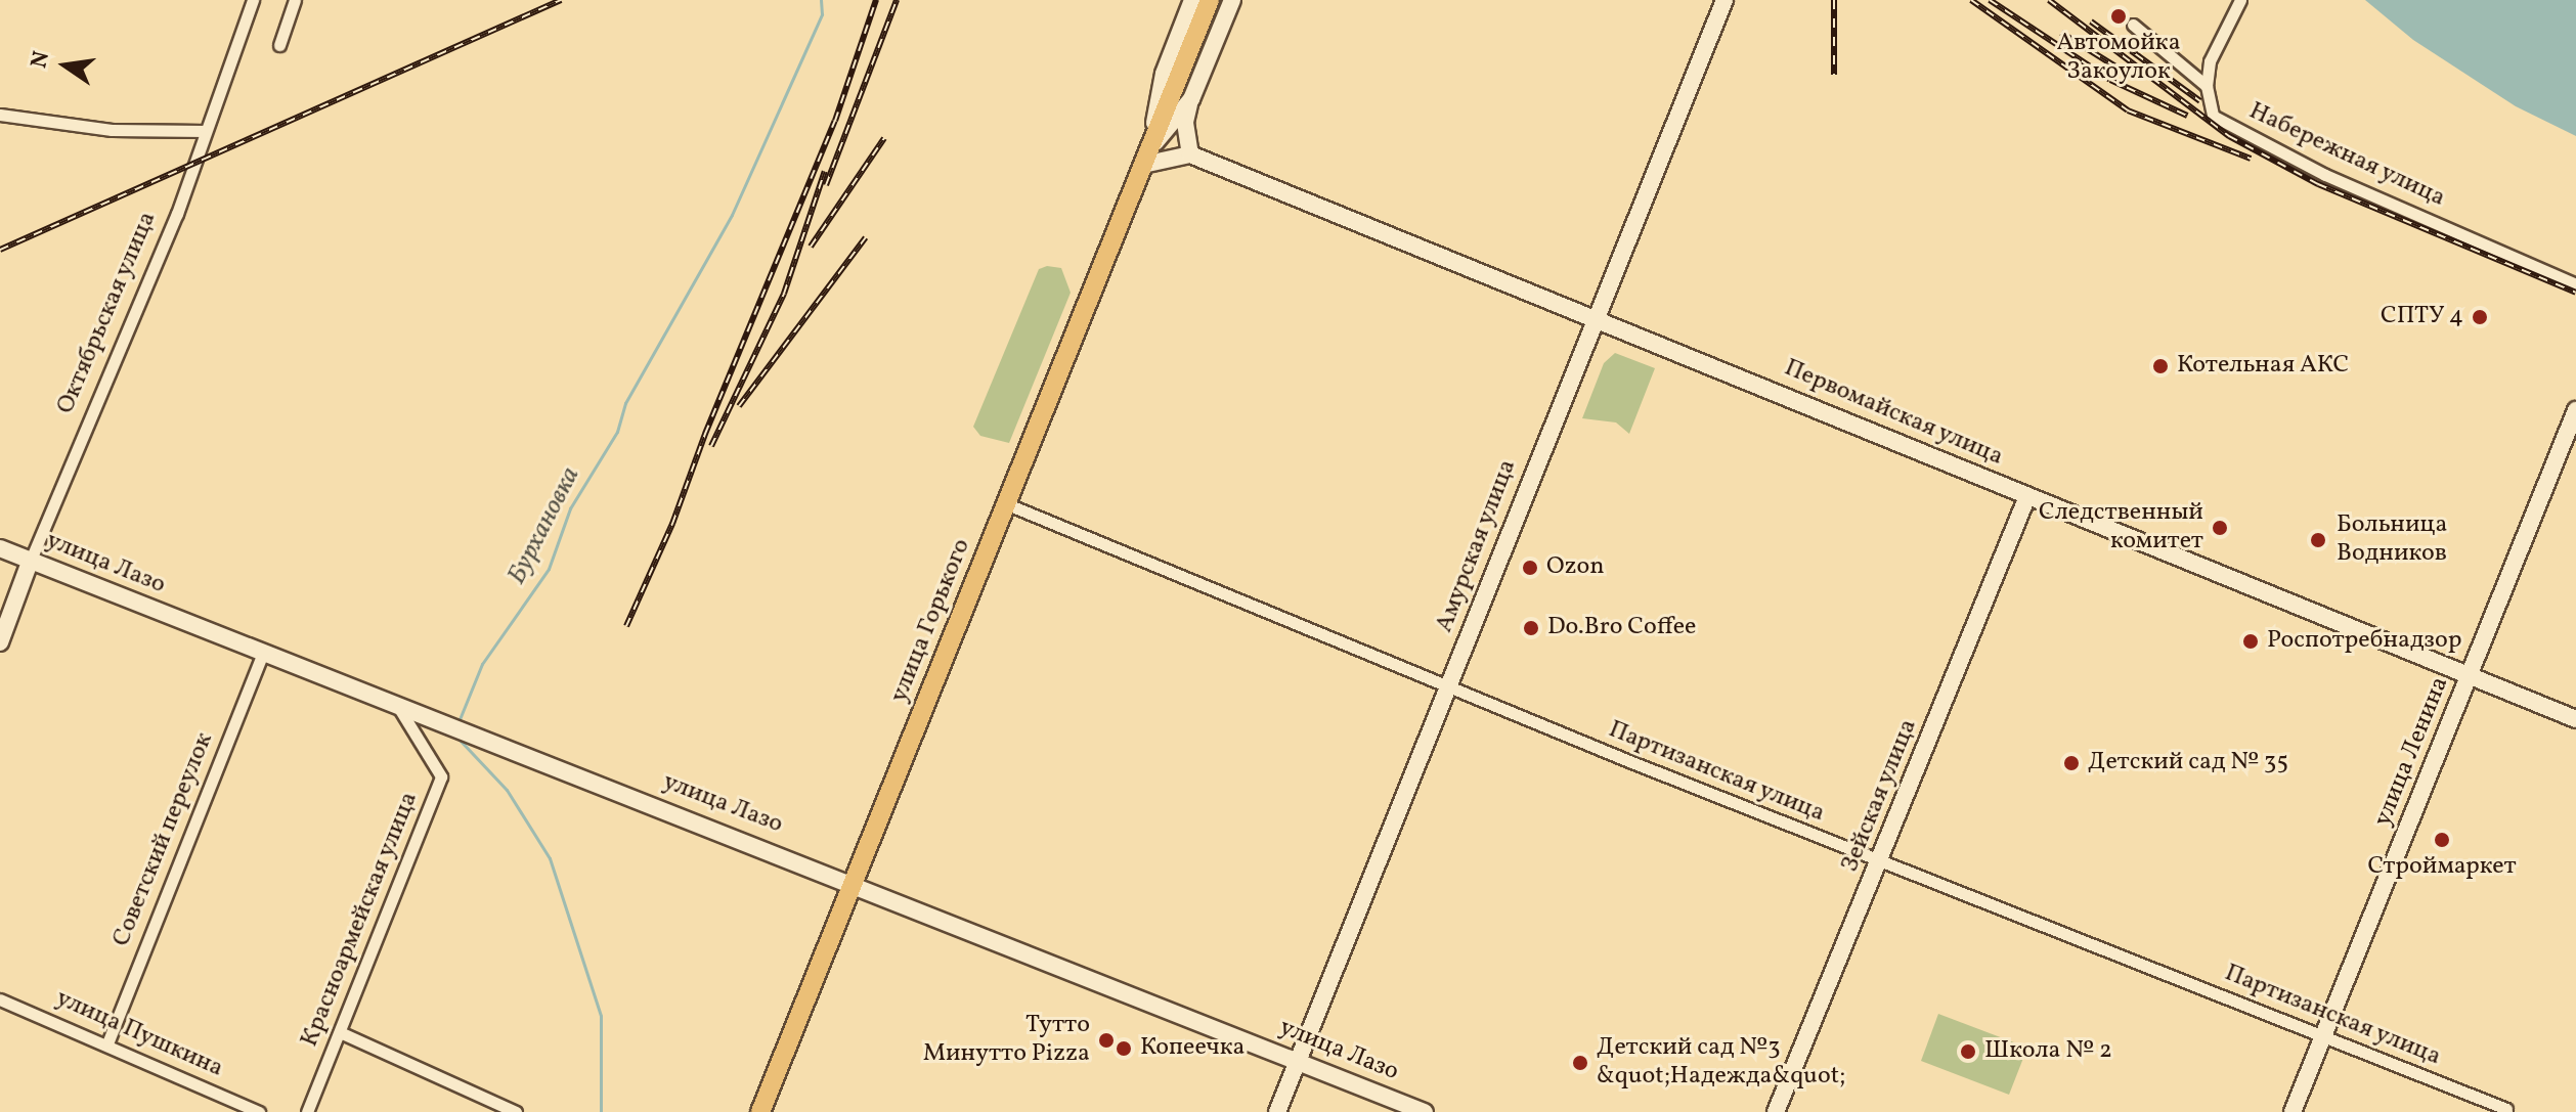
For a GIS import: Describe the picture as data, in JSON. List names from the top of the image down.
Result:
{
  "streets": {
    "main road": ["улица Горького"],
    "street": [
      "Набережная улица",
      "Октябрьская улица",
      "Первомайская улица",
      "Амурская улица",
      "улица Лазо",
      "улица Ленина",
      "Партизанская улица",
      "Зейская улица",
      "Советский переулок",
      "Красноармейская улица",
      "улица Пушкина"
    ]
  },
  "crossings": [
    ["Октябрьская улица", "улица Лазо"],
    ["Первомайская улица", "Амурская улица"],
    ["Первомайская улица", "улица Ленина"],
    ["Первомайская улица", "Зейская улица"],
    ["Амурская улица", "улица Лазо"],
    ["Амурская улица", "Партизанская улица"],
    ["улица Лазо", "улица Горького"],
    ["улица Лазо", "Советский переулок"],
    ["улица Лазо", "Красноармейская улица"],
    ["улица Горького", "Партизанская улица"],
    ["улица Ленина", "Партизанская улица"],
    ["Партизанская улица", "Зейская улица"],
    ["Советский переулок", "улица Пушкина"]
  ],
  "water": ["Бурхановка"],
  "places": [
    "Автомойка Закоулок",
    "СПТУ 4",
    "Котельная АКС",
    "Следственный комитет",
    "Больница Водников",
    "Ozon",
    "Do.Bro Coffee",
    "Роспотребнадзор",
    "Детский сад № 35",
    "Строймаркет",
    "Тутто Минутто Pizza",
    "Копеечка",
    "Школа № 2",
    "Детский сад №3 &quot;Надежда&quot;"
  ],
  "north": "left"
}
